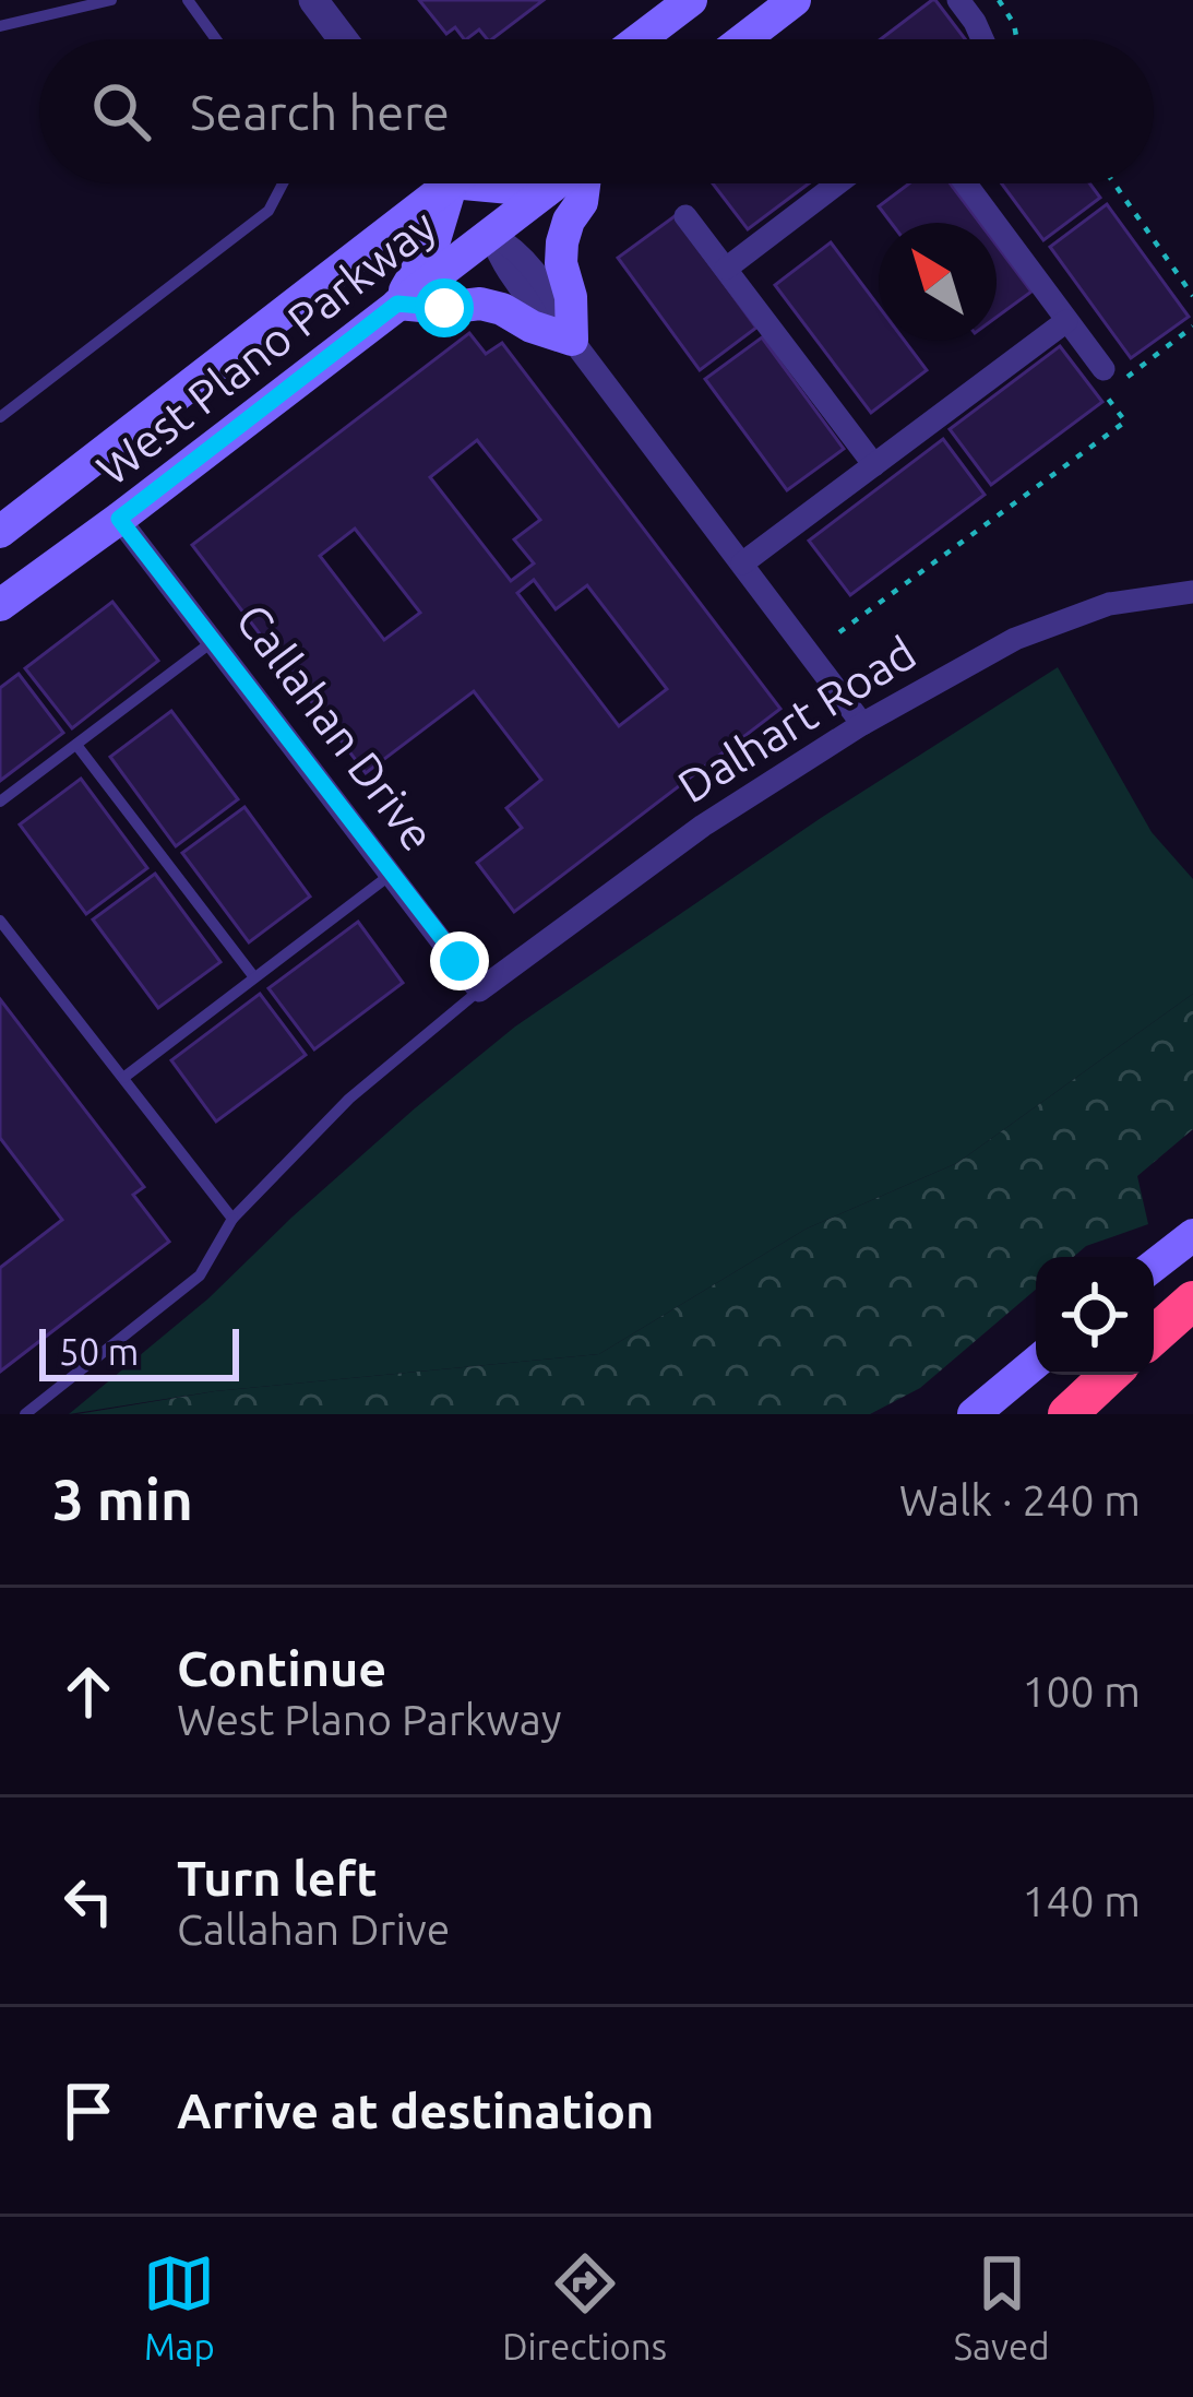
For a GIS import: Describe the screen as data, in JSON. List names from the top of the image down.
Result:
{
  "streets": {
    "main road": ["West Plano Parkway"],
    "street": ["Dalhart Road", "Callahan Drive"]
  },
  "crossings": [
    ["West Plano Parkway", "Callahan Drive"],
    ["Dalhart Road", "Callahan Drive"]
  ],
  "scale_bar": "50 m",
  "north": "top left",
  "page": {
    "search": "Search here",
    "scale": "50 m",
    "heading": ["3 min", "Walk · 240 m"],
    "list": [
      ["Continue", "West Plano Parkway", "100 m"],
      ["Turn left", "Callahan Drive", "140 m"],
      "Arrive at destination"
    ],
    "nav": ["Map", "Directions", "Saved"]
  }
}
